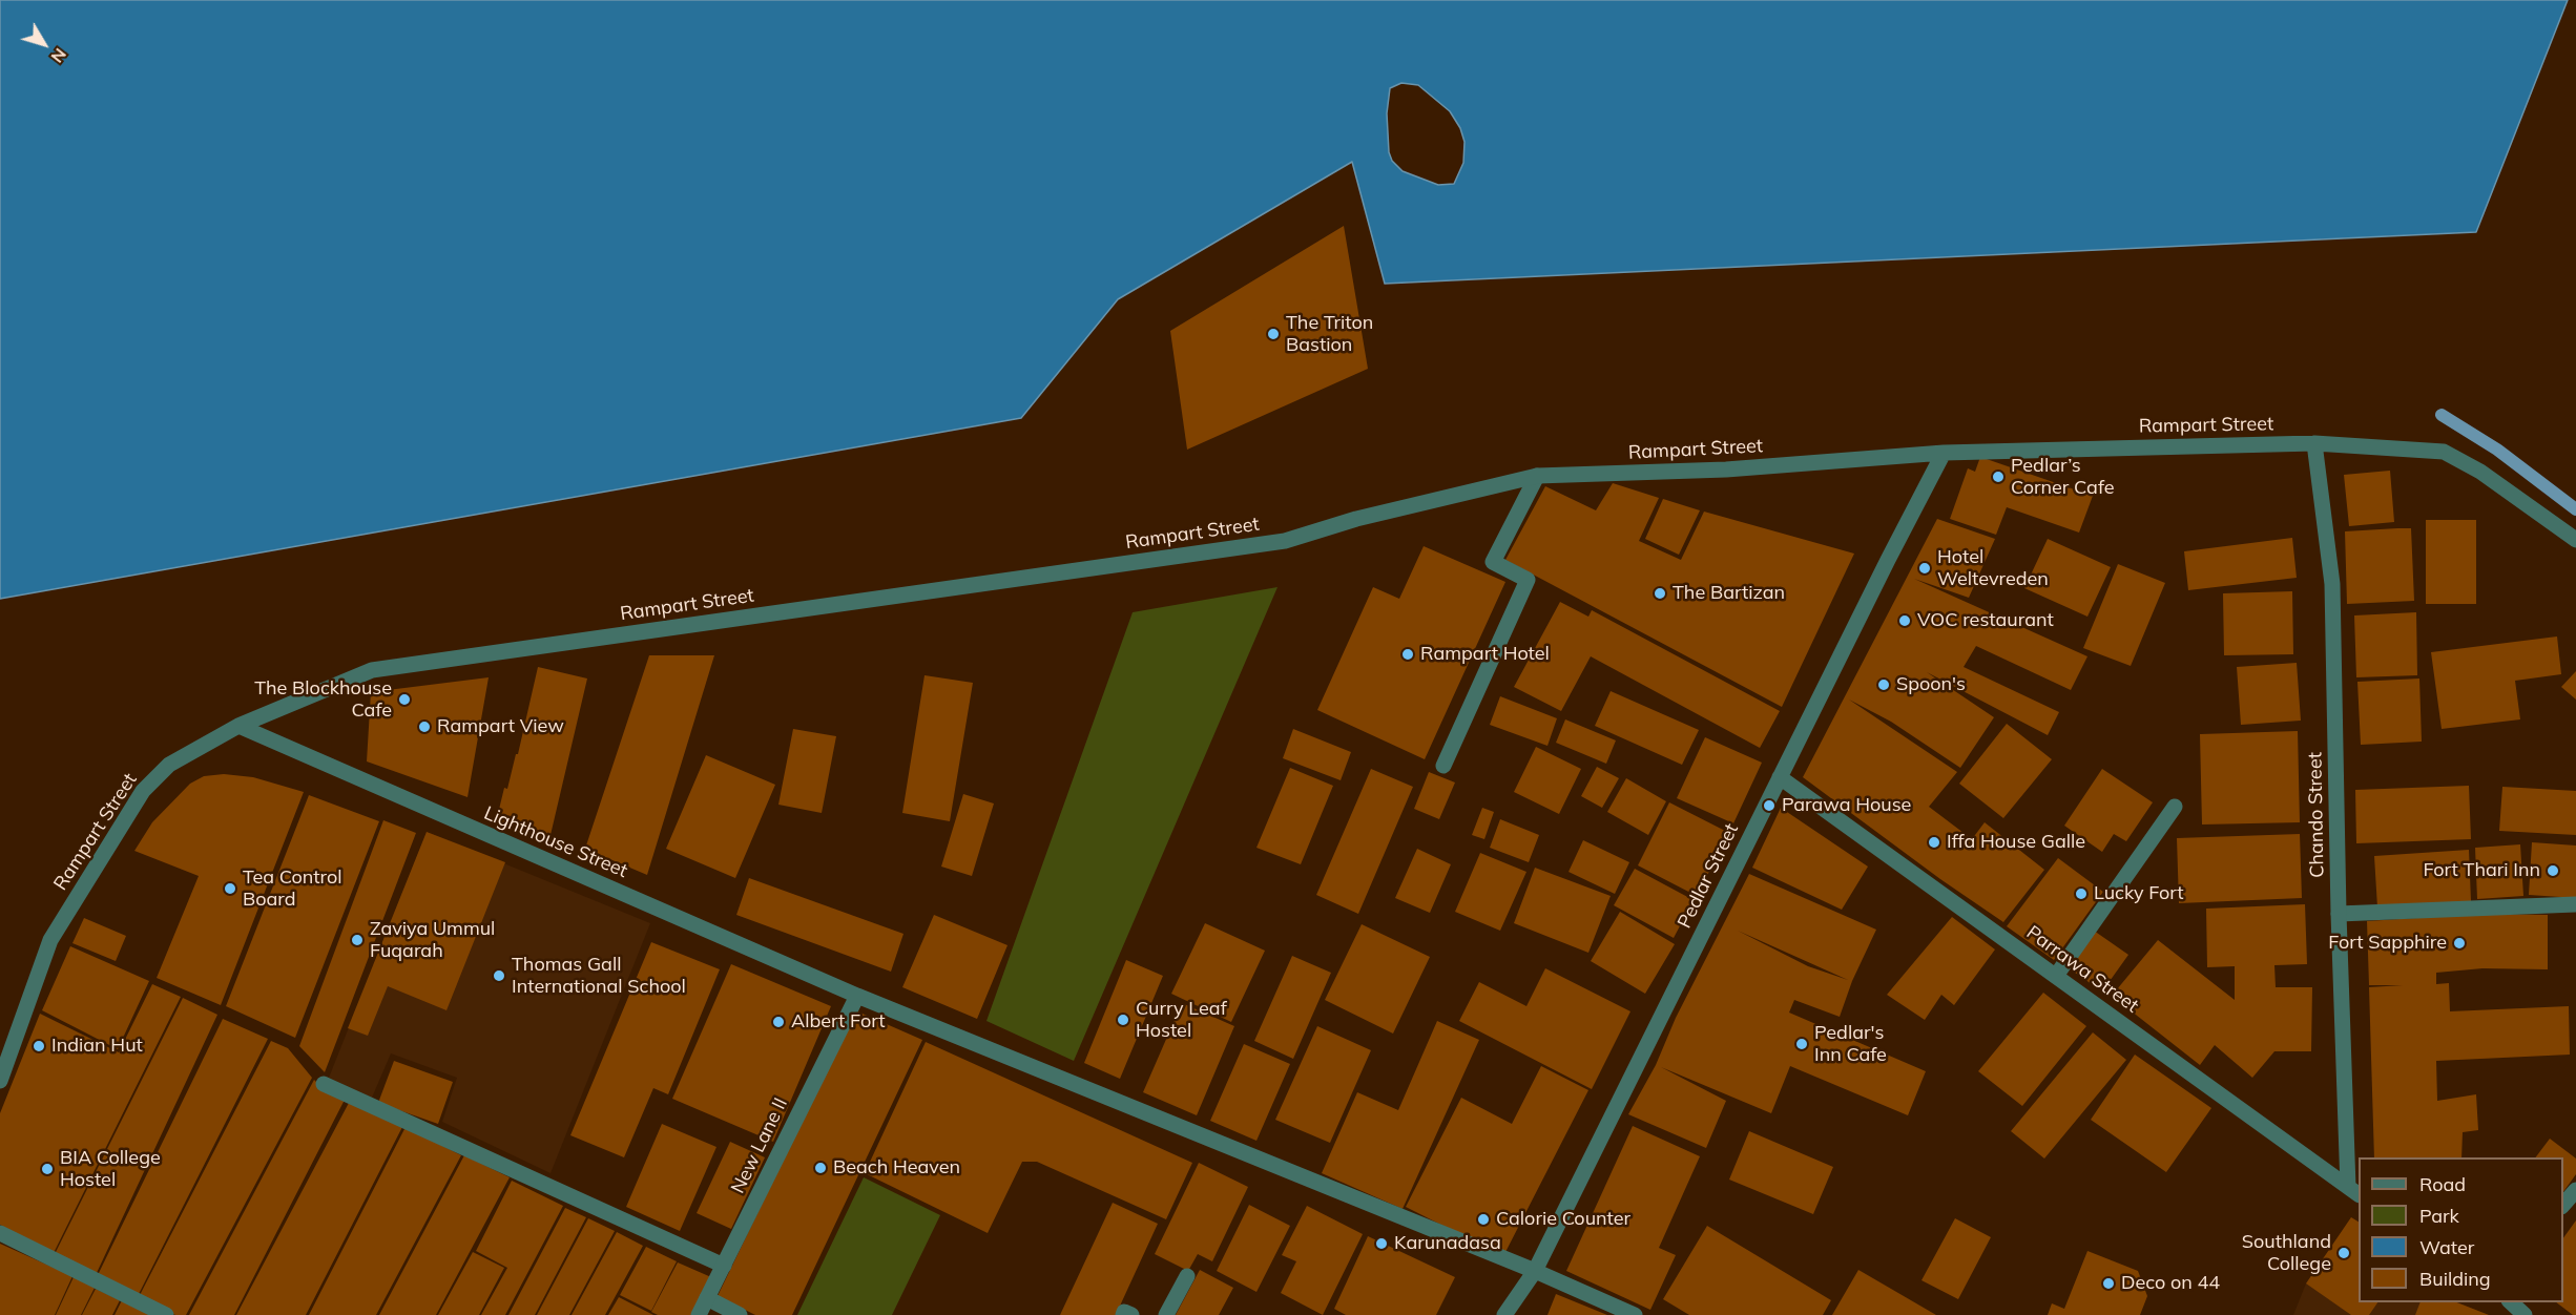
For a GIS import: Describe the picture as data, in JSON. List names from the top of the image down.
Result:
{
  "streets": {
    "street": [
      "Rampart Street",
      "Chando Street",
      "Lighthouse Street",
      "Pedlar Street",
      "Parrawa Street",
      "New Lane II"
    ]
  },
  "crossings": [
    ["Rampart Street", "Chando Street"],
    ["Rampart Street", "Lighthouse Street"],
    ["Rampart Street", "Pedlar Street"],
    ["Chando Street", "Parrawa Street"],
    ["Lighthouse Street", "Pedlar Street"],
    ["Lighthouse Street", "New Lane II"],
    ["Pedlar Street", "Parrawa Street"]
  ],
  "places": [
    "The Triton Bastion",
    "Pedlar’s Corner Cafe",
    "Hotel Weltevreden",
    "The Bartizan",
    "VOC restaurant",
    "Rampart Hotel",
    "Spoon's",
    "The Blockhouse Cafe",
    "Rampart View",
    "Parawa House",
    "Iffa House Galle",
    "Fort Thari Inn",
    "Tea Control Board",
    "Lucky Fort",
    "Zaviya Ummul Fuqarah",
    "Fort Sapphire",
    "Thomas Gall International School",
    "Curry Leaf Hostel",
    "Albert Fort",
    "Pedlar's Inn Cafe",
    "Indian Hut",
    "Beach Heaven",
    "BIA College Hostel",
    "Calorie Counter",
    "Karunadasa",
    "Southland College",
    "Deco on 44"
  ],
  "legend": [
    "Road",
    "Park",
    "Water",
    "Building"
  ],
  "north": "bottom right"
}
